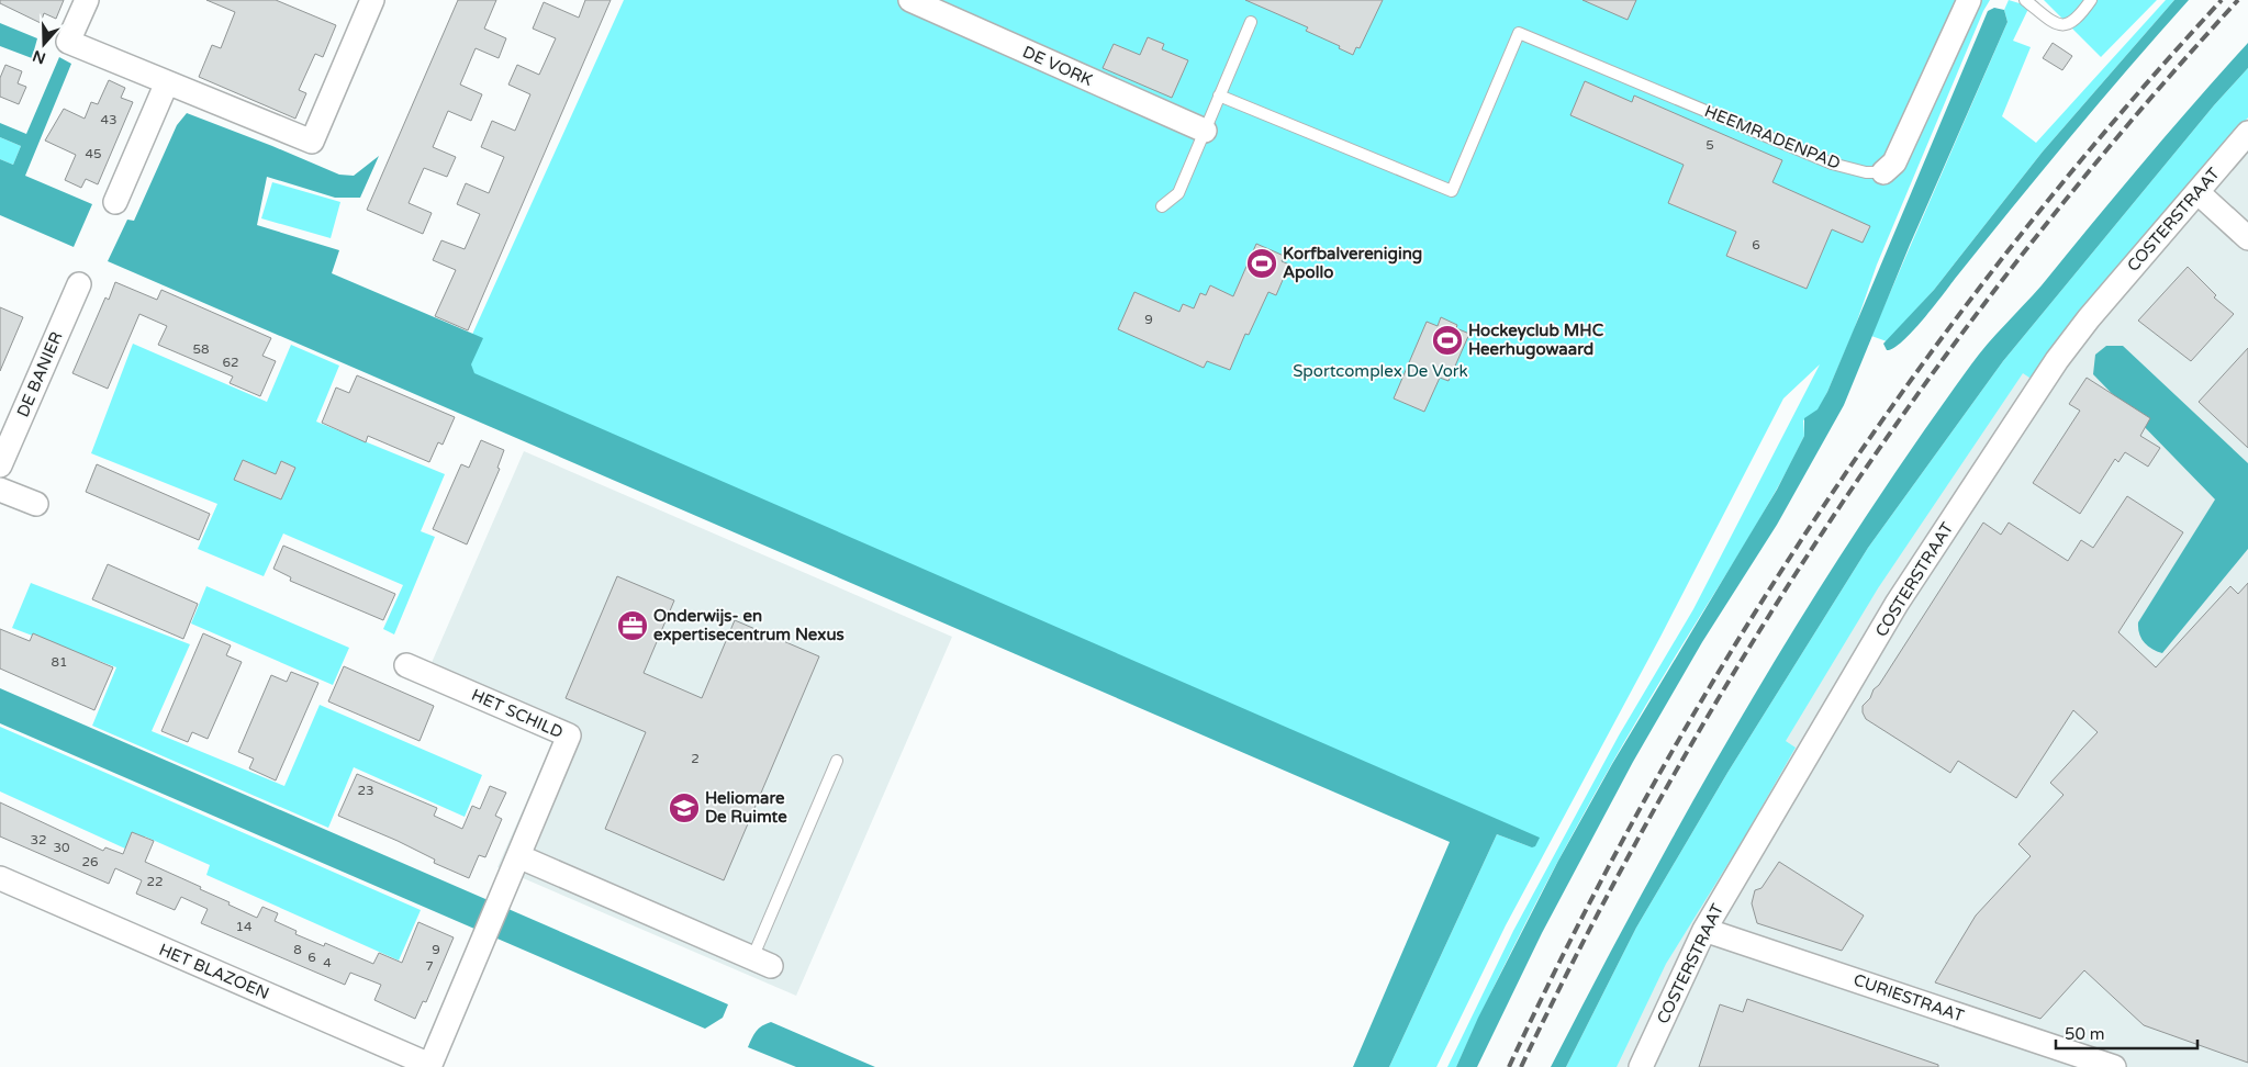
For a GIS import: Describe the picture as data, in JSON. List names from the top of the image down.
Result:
{
  "streets": {
    "street": [
      "DE VORK",
      "HEEMRADENPAD",
      "COSTERSTRAAT",
      "DE BANIER",
      "HET SCHILD",
      "HET BLAZOEN",
      "CURIESTRAAT"
    ]
  },
  "crossings": [
    ["COSTERSTRAAT", "CURIESTRAAT"],
    ["HET SCHILD", "HET BLAZOEN"]
  ],
  "parks": ["Sportcomplex De Vork"],
  "places": {
    "sports": ["Korfbalvereniging Apollo", "Hockeyclub MHC Heerhugowaard"],
    "office": ["Onderwijs- en expertisecentrum Nexus"],
    "school or university": ["Heliomare De Ruimte"]
  },
  "house_numbers": [
    "43",
    "5",
    "45",
    "6",
    "9",
    "58",
    "62",
    "81",
    "2",
    "23",
    "32",
    "30",
    "26",
    "22",
    "14",
    "8",
    "9",
    "6",
    "4",
    "7"
  ],
  "scale_bar": "50 m",
  "north": "bottom"
}
